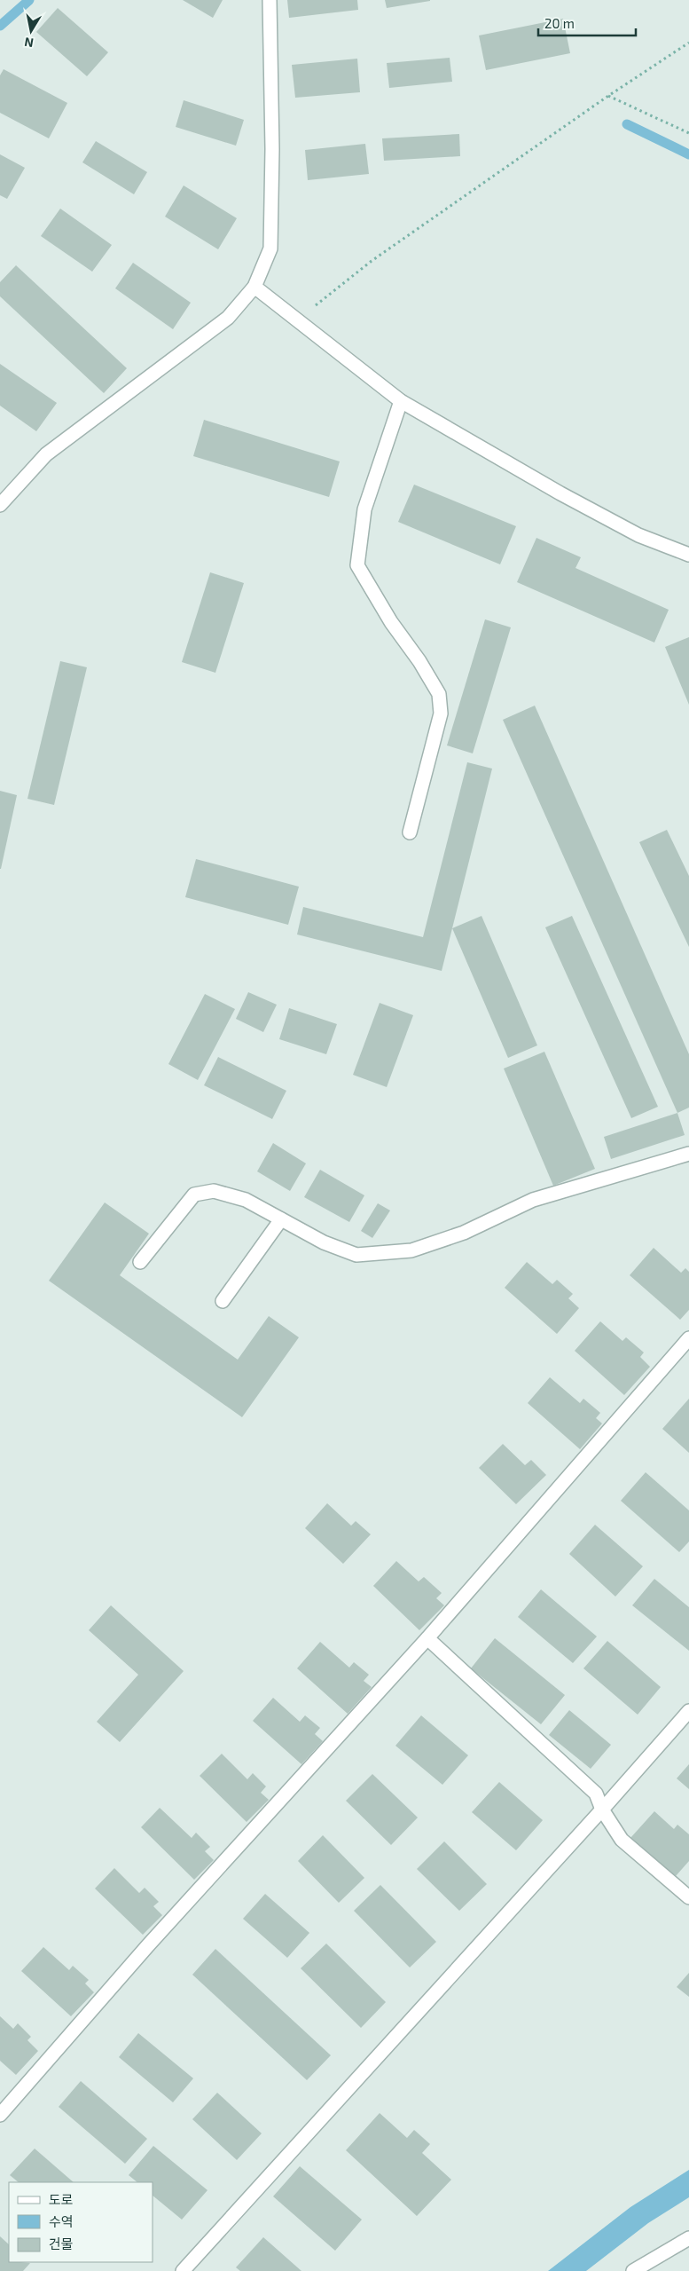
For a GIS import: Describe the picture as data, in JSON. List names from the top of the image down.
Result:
{
  "legend": ["도로", "수역", "건물"],
  "scale_bar": "20 m",
  "north": "bottom"
}
